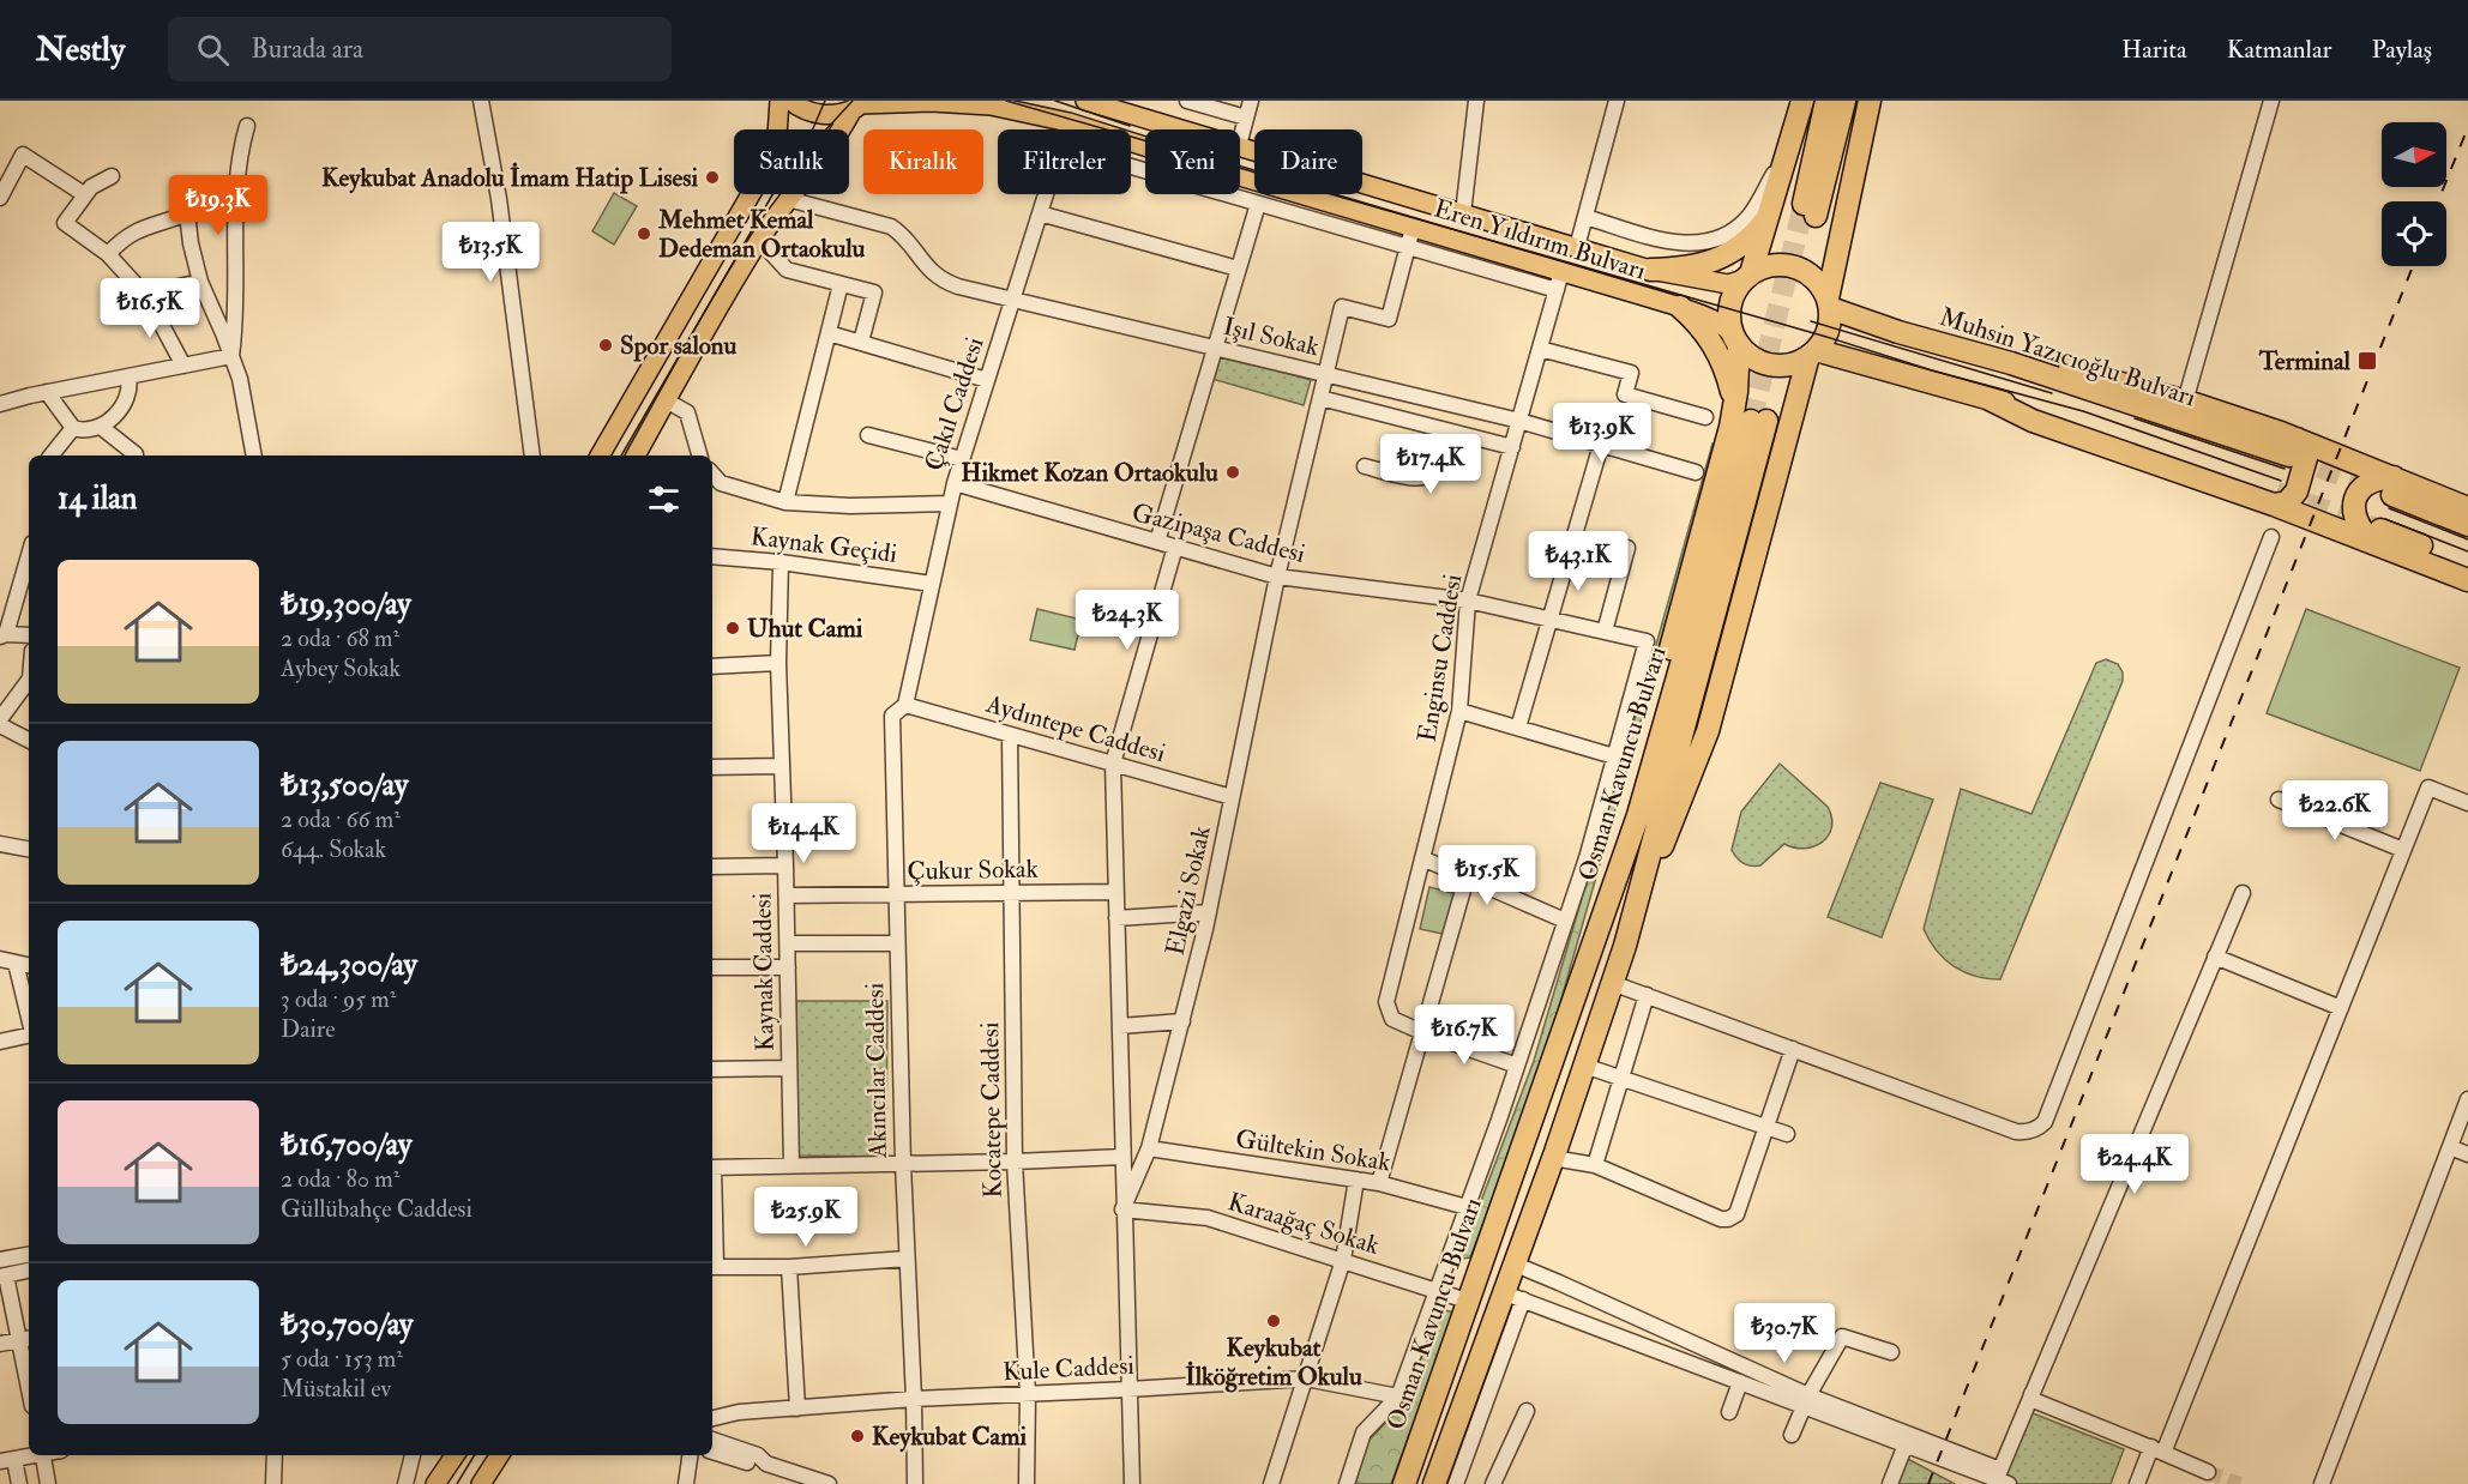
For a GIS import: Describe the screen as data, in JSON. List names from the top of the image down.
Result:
{
  "streets": {
    "highway": ["Muhsin Yazıcıoğlu Bulvarı", "Osman Kavuncu Bulvarı"],
    "main road": ["Eren Yıldırım Bulvarı"],
    "street": [
      "Işıl Sokak",
      "Çakıl Caddesi",
      "Gazipaşa Caddesi",
      "Kaynak Geçidi",
      "Enginsu Caddesi",
      "Aydıntepe Caddesi",
      "Çukur Sokak",
      "Elgazi Sokak",
      "Kaynak Caddesi",
      "Akıncılar Caddesi",
      "Kocatepe Caddesi",
      "Gültekin Sokak",
      "Karaağaç Sokak",
      "Kule Caddesi"
    ]
  },
  "crossings": [
    ["Eren Yıldırım Bulvarı", "Muhsin Yazıcıoğlu Bulvarı"],
    ["Eren Yıldırım Bulvarı", "Çakıl Caddesi"],
    ["Eren Yıldırım Bulvarı", "Enginsu Caddesi"],
    ["Işıl Sokak", "Çakıl Caddesi"],
    ["Işıl Sokak", "Enginsu Caddesi"],
    ["Işıl Sokak", "Elgazi Sokak"],
    ["Çakıl Caddesi", "Gazipaşa Caddesi"],
    ["Çakıl Caddesi", "Kaynak Geçidi"],
    ["Çakıl Caddesi", "Aydıntepe Caddesi"],
    ["Çakıl Caddesi", "Akıncılar Caddesi"],
    ["Gazipaşa Caddesi", "Enginsu Caddesi"],
    ["Gazipaşa Caddesi", "Elgazi Sokak"],
    ["Kaynak Geçidi", "Kaynak Caddesi"],
    ["Aydıntepe Caddesi", "Elgazi Sokak"],
    ["Aydıntepe Caddesi", "Akıncılar Caddesi"],
    ["Aydıntepe Caddesi", "Kocatepe Caddesi"],
    ["Osman Kavuncu Bulvarı", "Karaağaç Sokak"],
    ["Çukur Sokak", "Kaynak Caddesi"],
    ["Çukur Sokak", "Akıncılar Caddesi"],
    ["Çukur Sokak", "Kocatepe Caddesi"],
    ["Elgazi Sokak", "Gültekin Sokak"],
    ["Elgazi Sokak", "Karaağaç Sokak"],
    ["Akıncılar Caddesi", "Kule Caddesi"],
    ["Kocatepe Caddesi", "Kule Caddesi"]
  ],
  "places": {
    "other": [
      "Keykubat Anadolu İmam Hatip Lisesi",
      "Mehmet Kemal Dedeman Ortaokulu",
      "Spor salonu",
      "Hikmet Kozan Ortaokulu",
      "Uhut Cami",
      "Keykubat İlköğretim Okulu",
      "Keykubat Cami"
    ],
    "transit": ["Terminal"]
  },
  "north": "right",
  "page": {
    "header": "Nestly",
    "search": "Burada ara",
    "nav": ["Harita", "Katmanlar", "Paylaş"],
    "chip": [
      "Satılık",
      "Kiralık",
      "Filtreler",
      "Yeni",
      "Daire"
    ],
    "price": [
      "₺19.3K",
      "₺13.5K",
      "₺16.5K",
      "₺13.9K",
      "₺17.4K",
      "₺43.1K",
      "₺24.3K",
      "₺22.6K",
      "₺14.4K",
      "₺15.5K",
      "₺16.7K",
      "₺24.4K",
      "₺25.9K",
      "₺30.7K"
    ],
    "heading": "14 ilan",
    "list": [
      {
        "name": "₺19,300/ay",
        "note": "2 oda · 68 m² · Aybey Sokak"
      },
      {
        "name": "₺13,500/ay",
        "note": "2 oda · 66 m² · 644. Sokak"
      },
      {
        "name": "₺24,300/ay",
        "note": "3 oda · 95 m² · Daire"
      },
      {
        "name": "₺16,700/ay",
        "note": "2 oda · 80 m² · Güllübahçe Caddesi"
      },
      {
        "name": "₺30,700/ay",
        "note": "5 oda · 153 m² · Müstakil ev"
      }
    ]
  }
}
